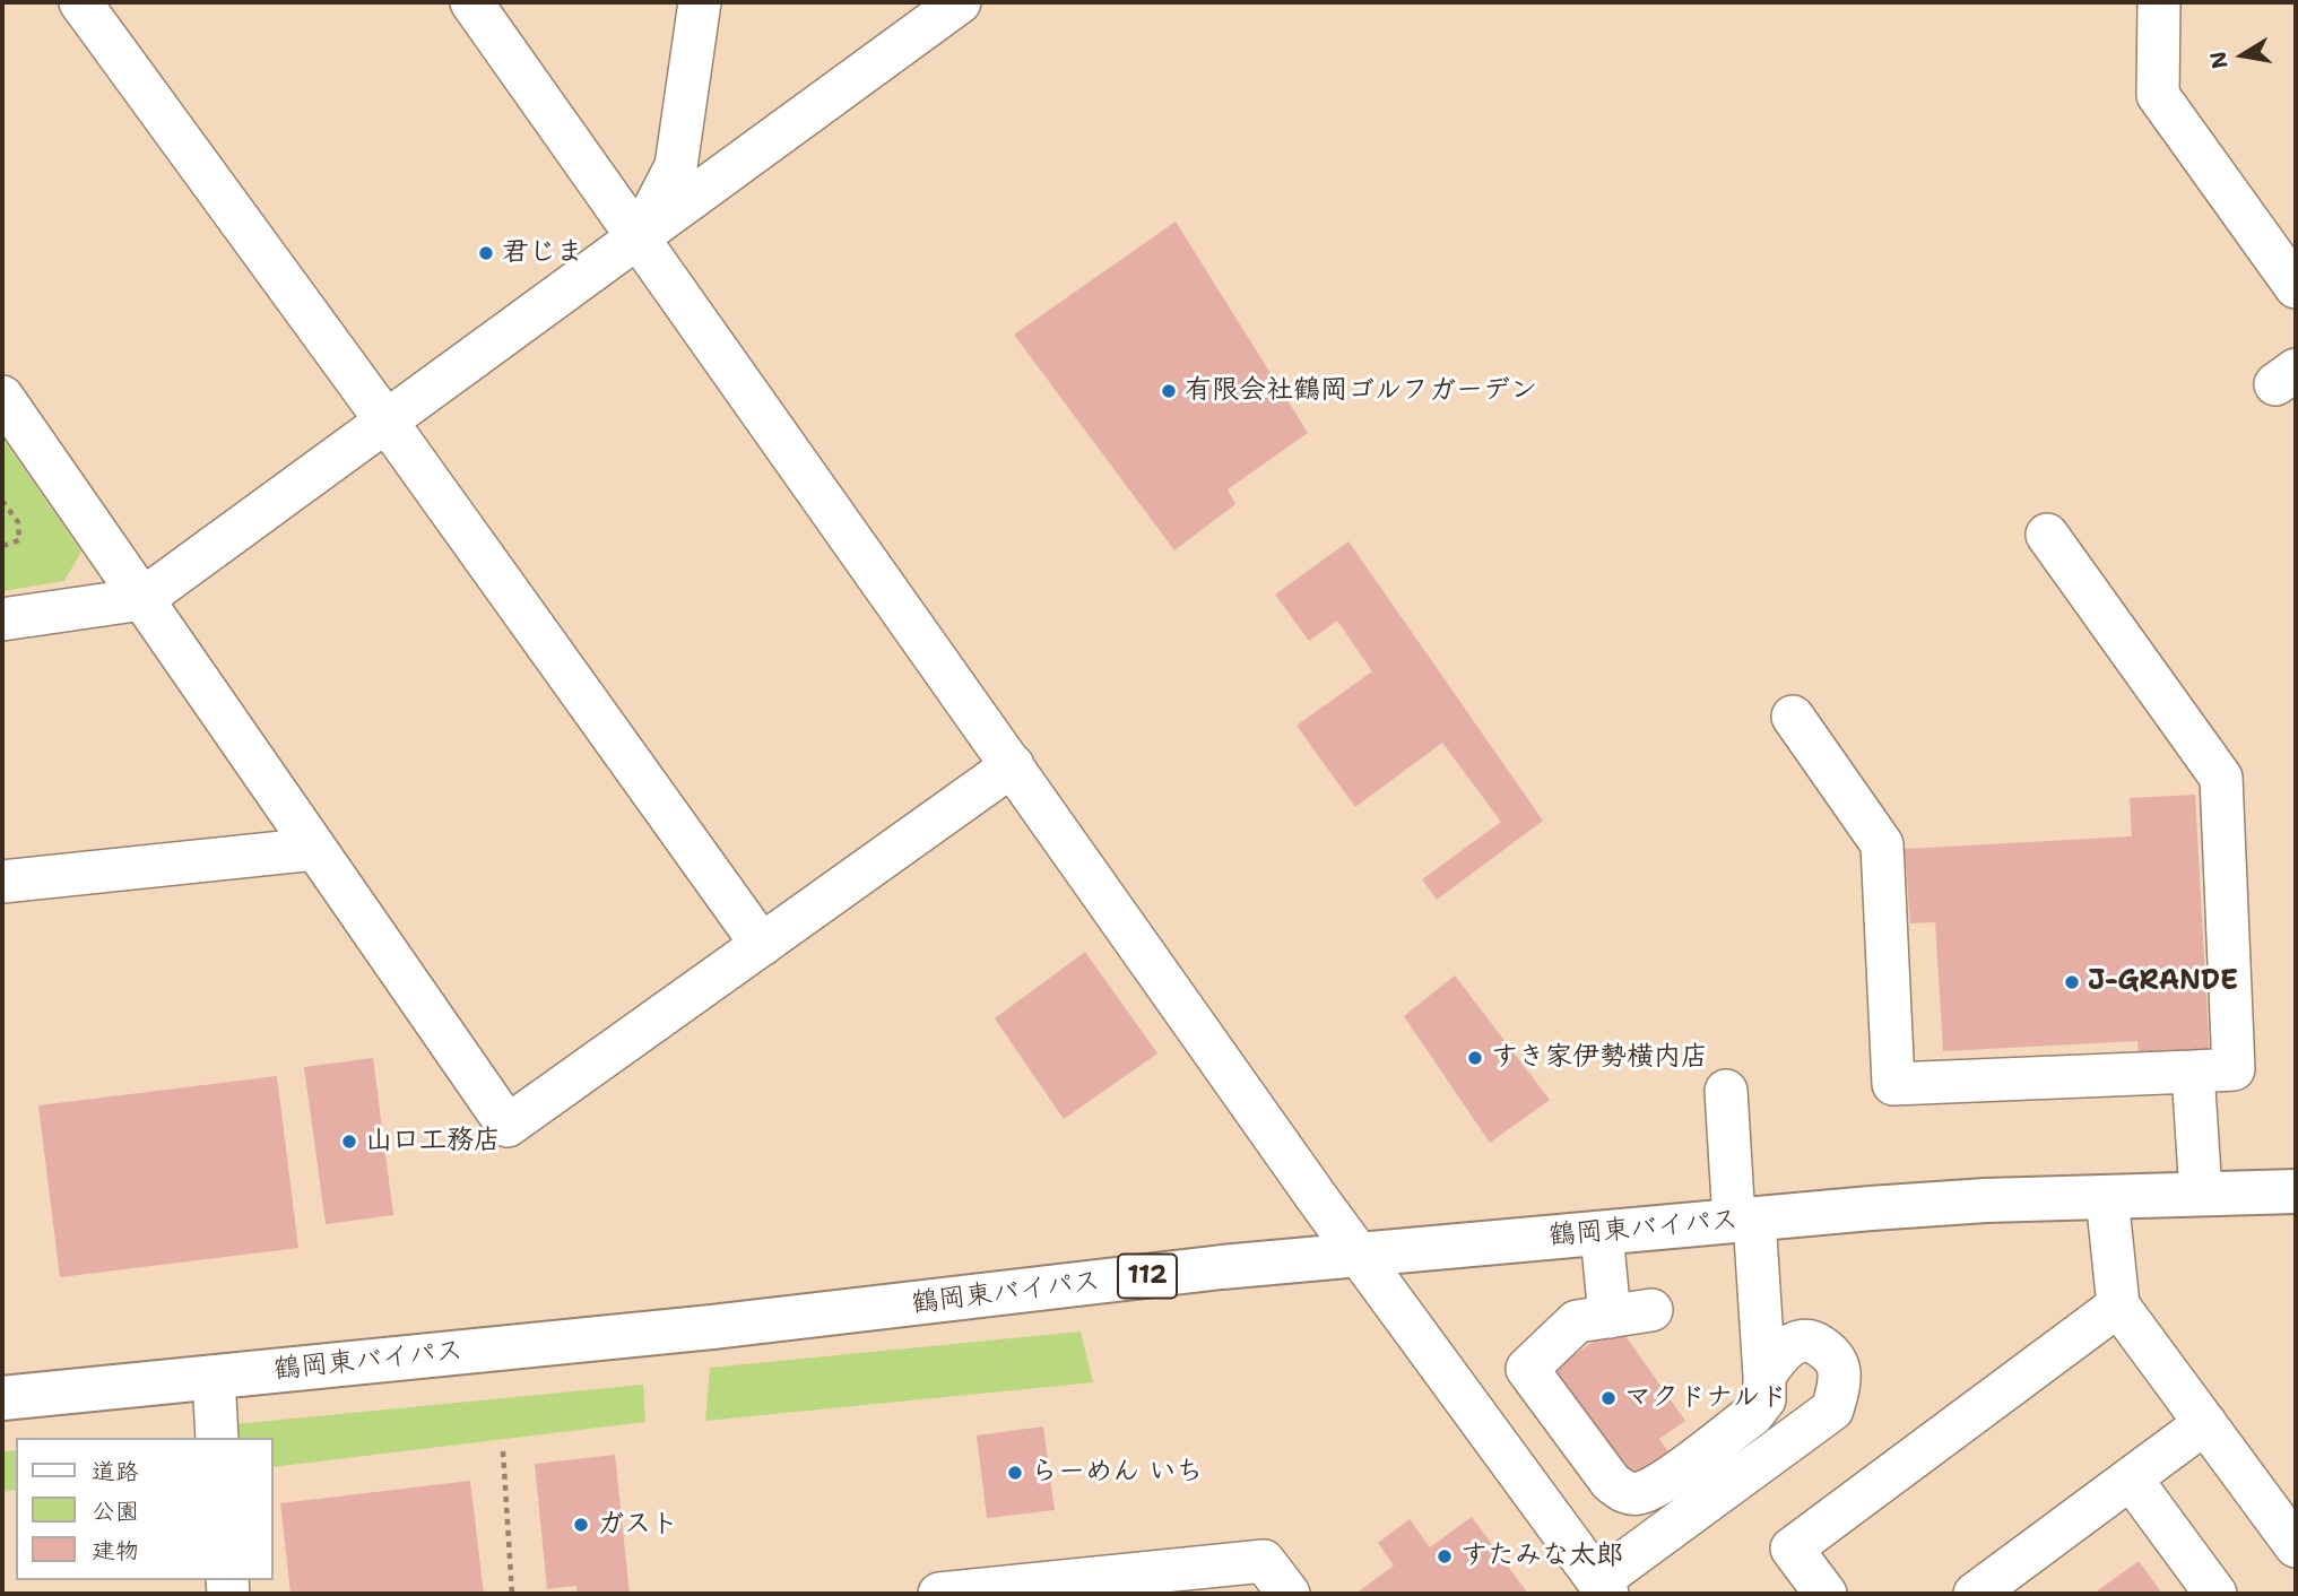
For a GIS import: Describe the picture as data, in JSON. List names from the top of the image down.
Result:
{
  "streets": {
    "highway": ["鶴岡東バイパス", "112"]
  },
  "places": [
    "君じま",
    "有限会社鶴岡ゴルフガーデン",
    "J-GRANDE",
    "すき家伊勢横内店",
    "山口工務店",
    "マクドナルド",
    "らーめん いち",
    "ガスト",
    "すたみな太郎"
  ],
  "legend": ["道路", "公園", "建物"],
  "north": "left"
}
